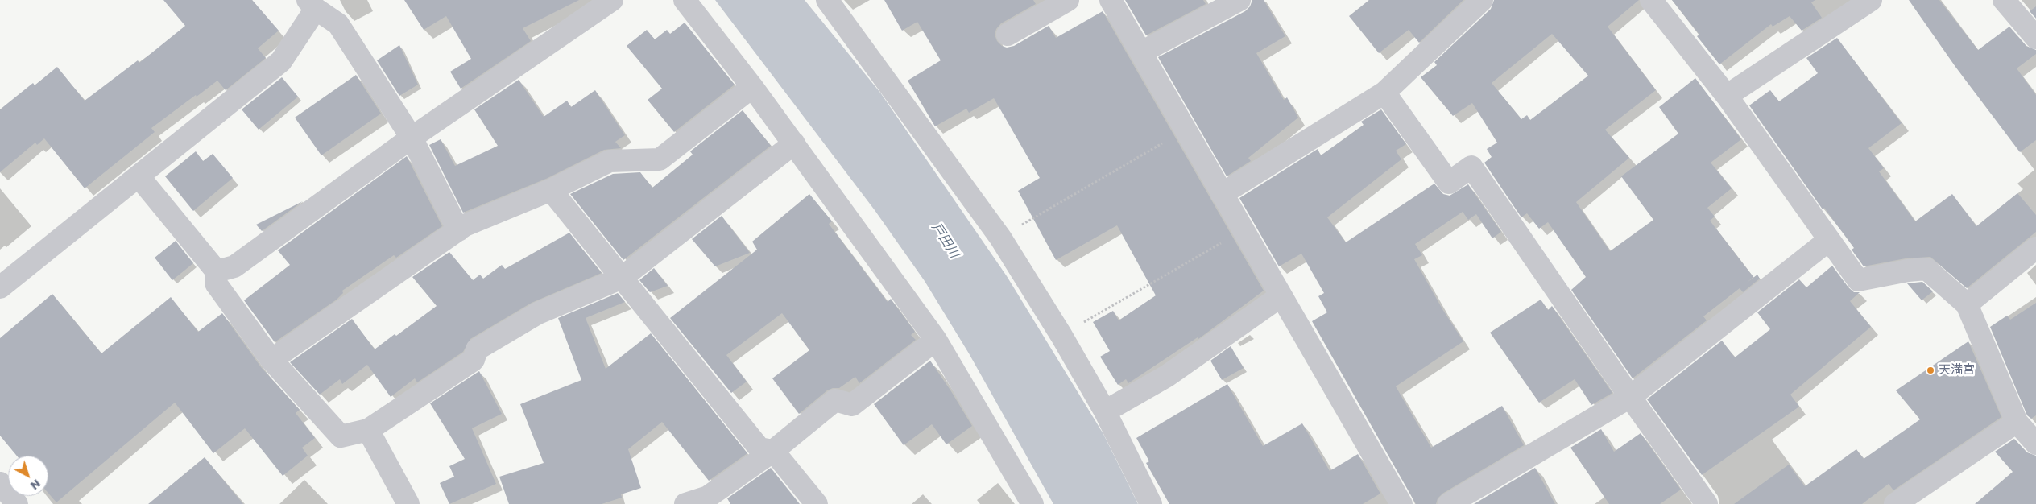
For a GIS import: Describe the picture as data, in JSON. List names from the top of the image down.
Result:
{
  "water": ["戸田川"],
  "places": ["天満宮"],
  "north": "bottom right"
}
